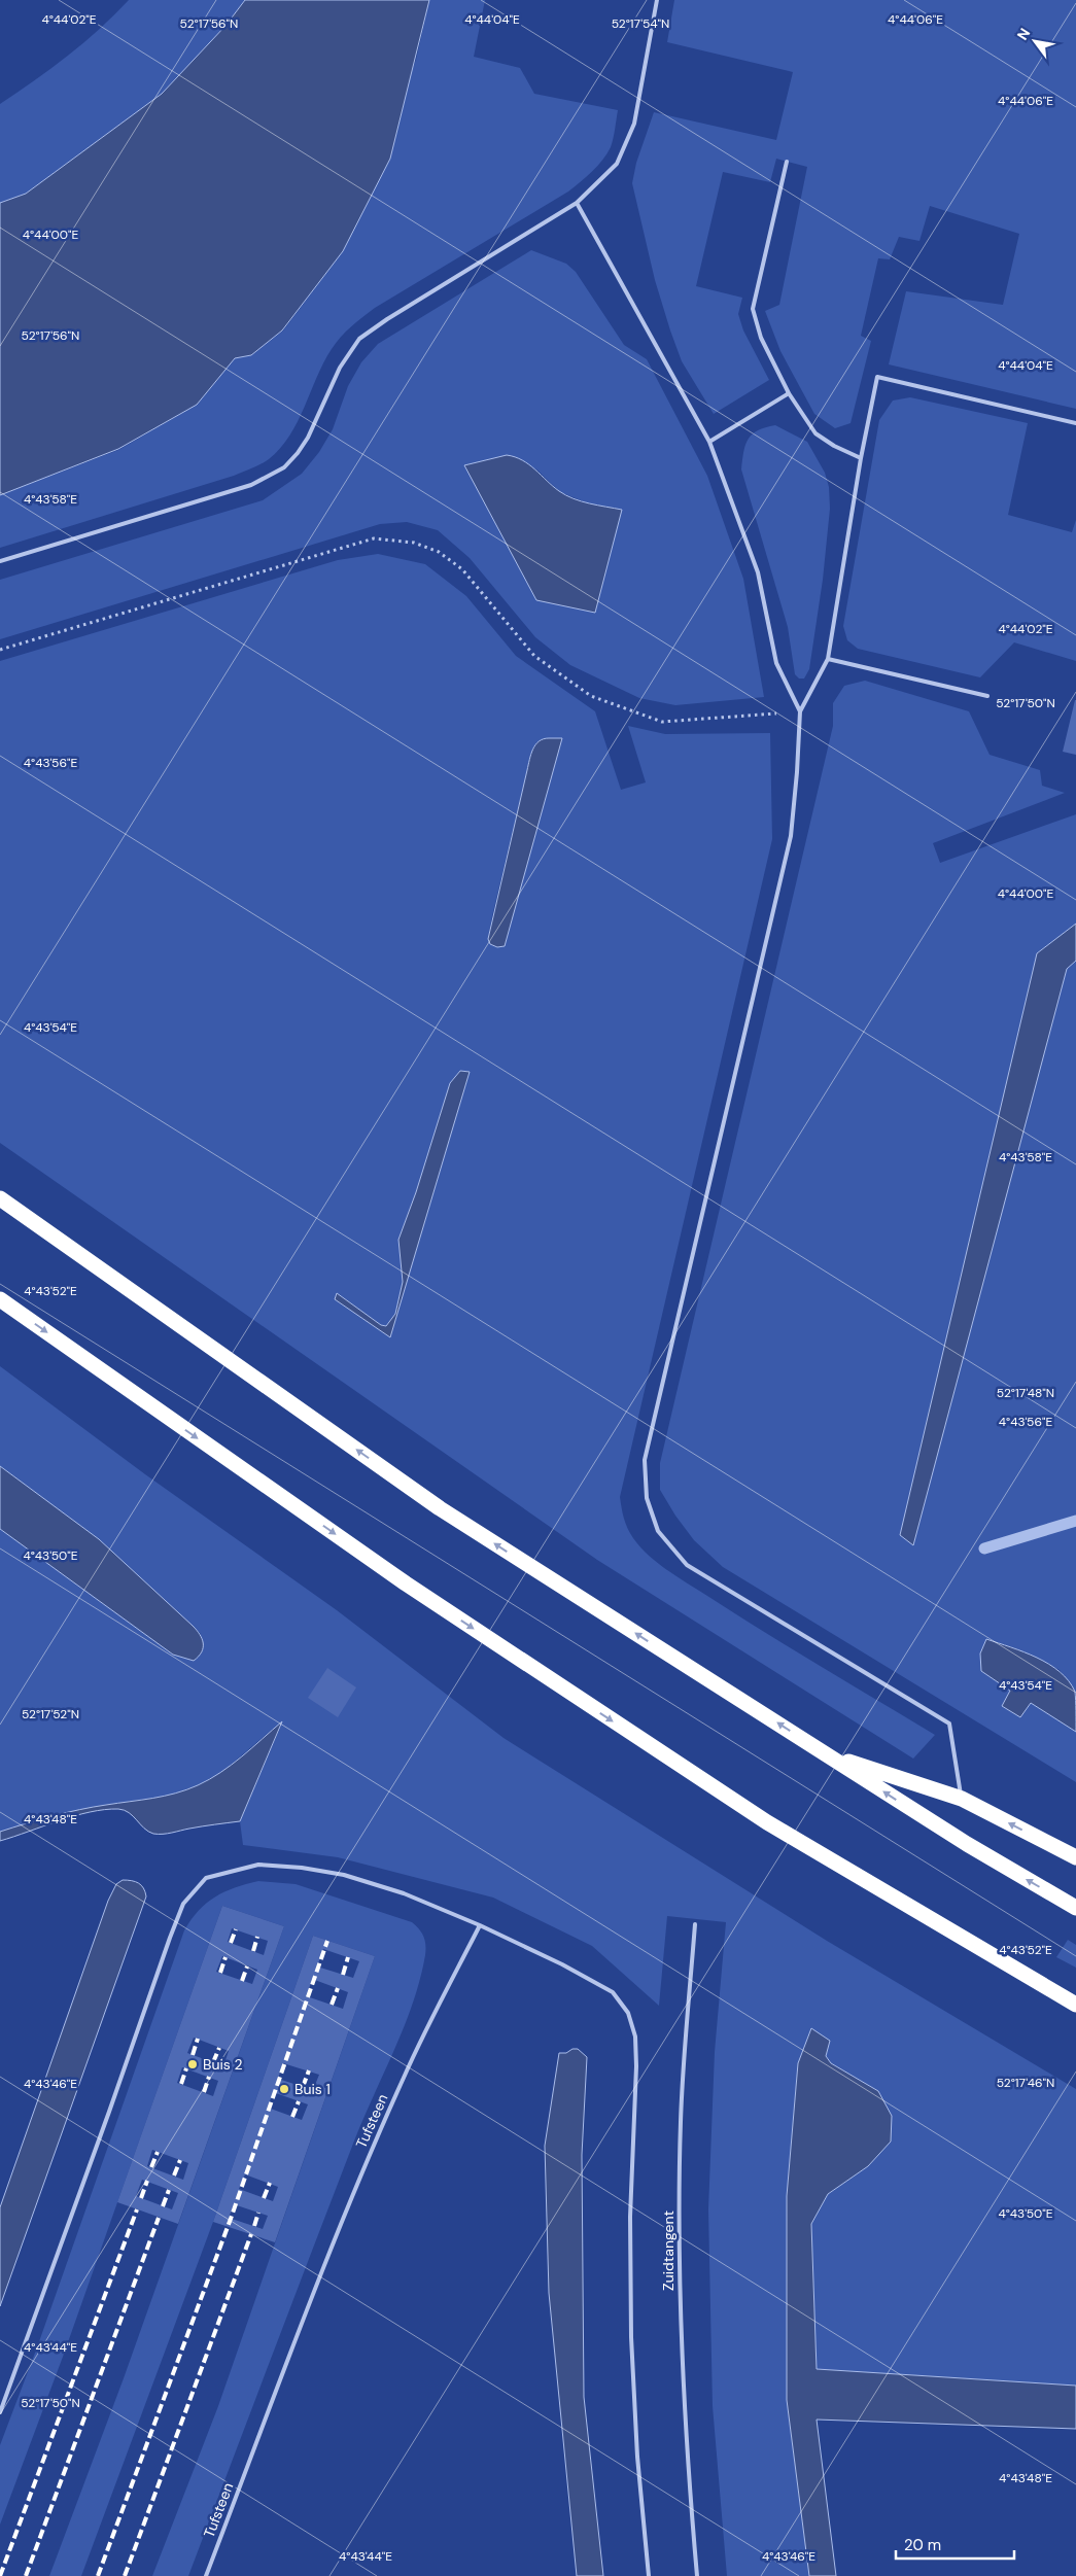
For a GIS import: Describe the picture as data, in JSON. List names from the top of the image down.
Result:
{
  "streets": {
    "lane": ["Tufsteen", "Zuidtangent"]
  },
  "places": ["Buis 2", "Buis 1"],
  "scale_bar": "20 m",
  "north": "top left",
  "coordinates": [
    "4°44'02\"E",
    "4°44'06\"E",
    "4°44'04\"E",
    "52°17'56\"N",
    "52°17'54\"N",
    "4°44'00\"E",
    "4°43'58\"E",
    "52°17'50\"N",
    "4°43'56\"E",
    "4°43'54\"E",
    "4°43'52\"E",
    "52°17'48\"N",
    "4°43'50\"E",
    "52°17'52\"N",
    "4°43'48\"E",
    "52°17'46\"N",
    "4°43'46\"E",
    "4°43'44\"E"
  ]
}
